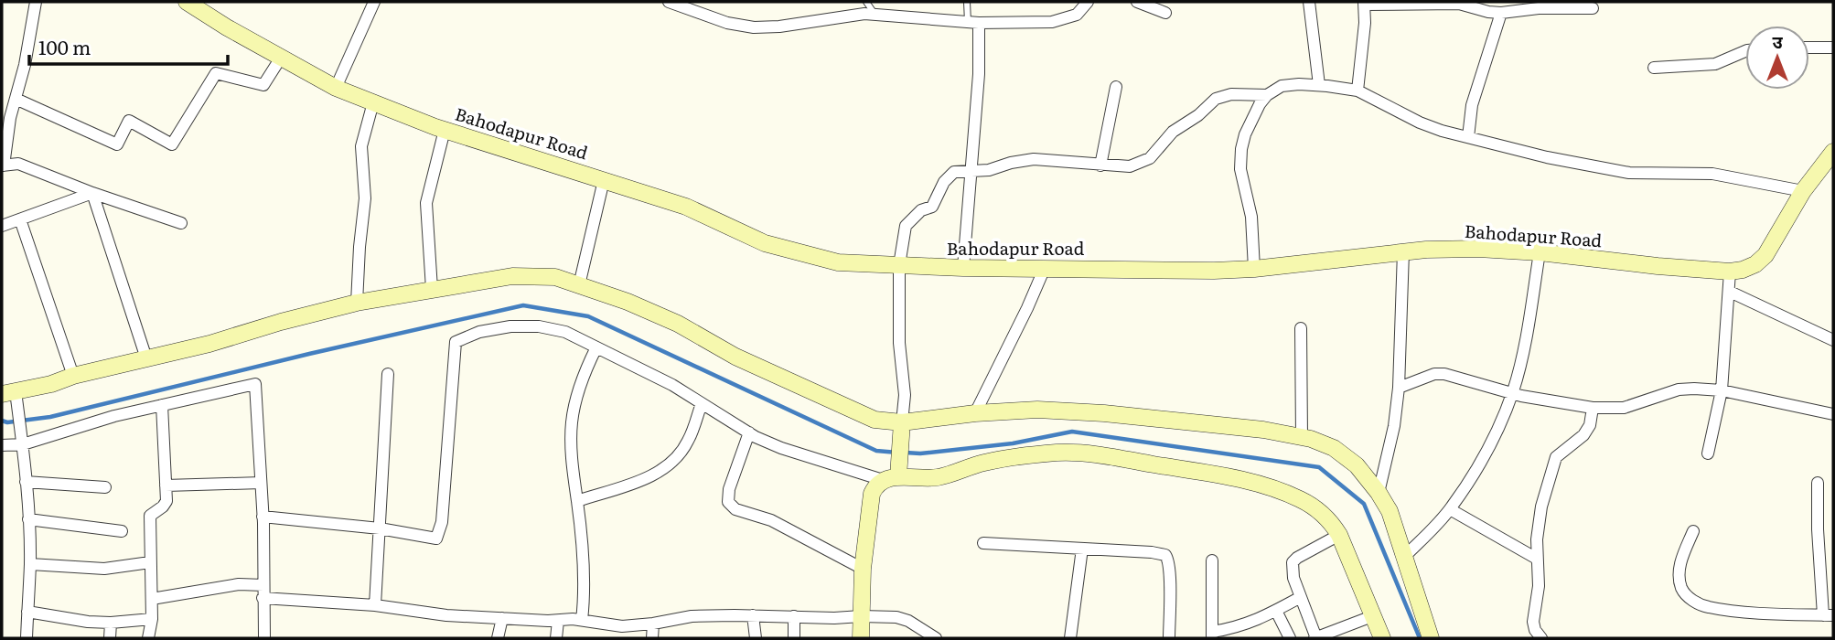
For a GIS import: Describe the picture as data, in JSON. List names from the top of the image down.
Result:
{
  "streets": {
    "street": ["Bahodapur Road"]
  },
  "scale_bar": "100 m",
  "north": "top"
}
